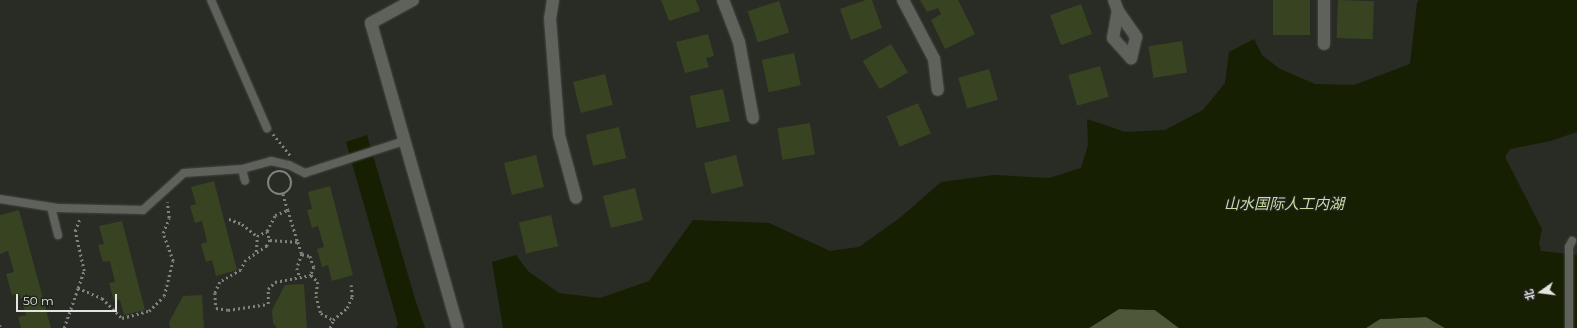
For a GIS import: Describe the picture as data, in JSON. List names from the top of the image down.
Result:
{
  "water": ["山水国际人工内湖"],
  "scale_bar": "50 m",
  "north": "left"
}
